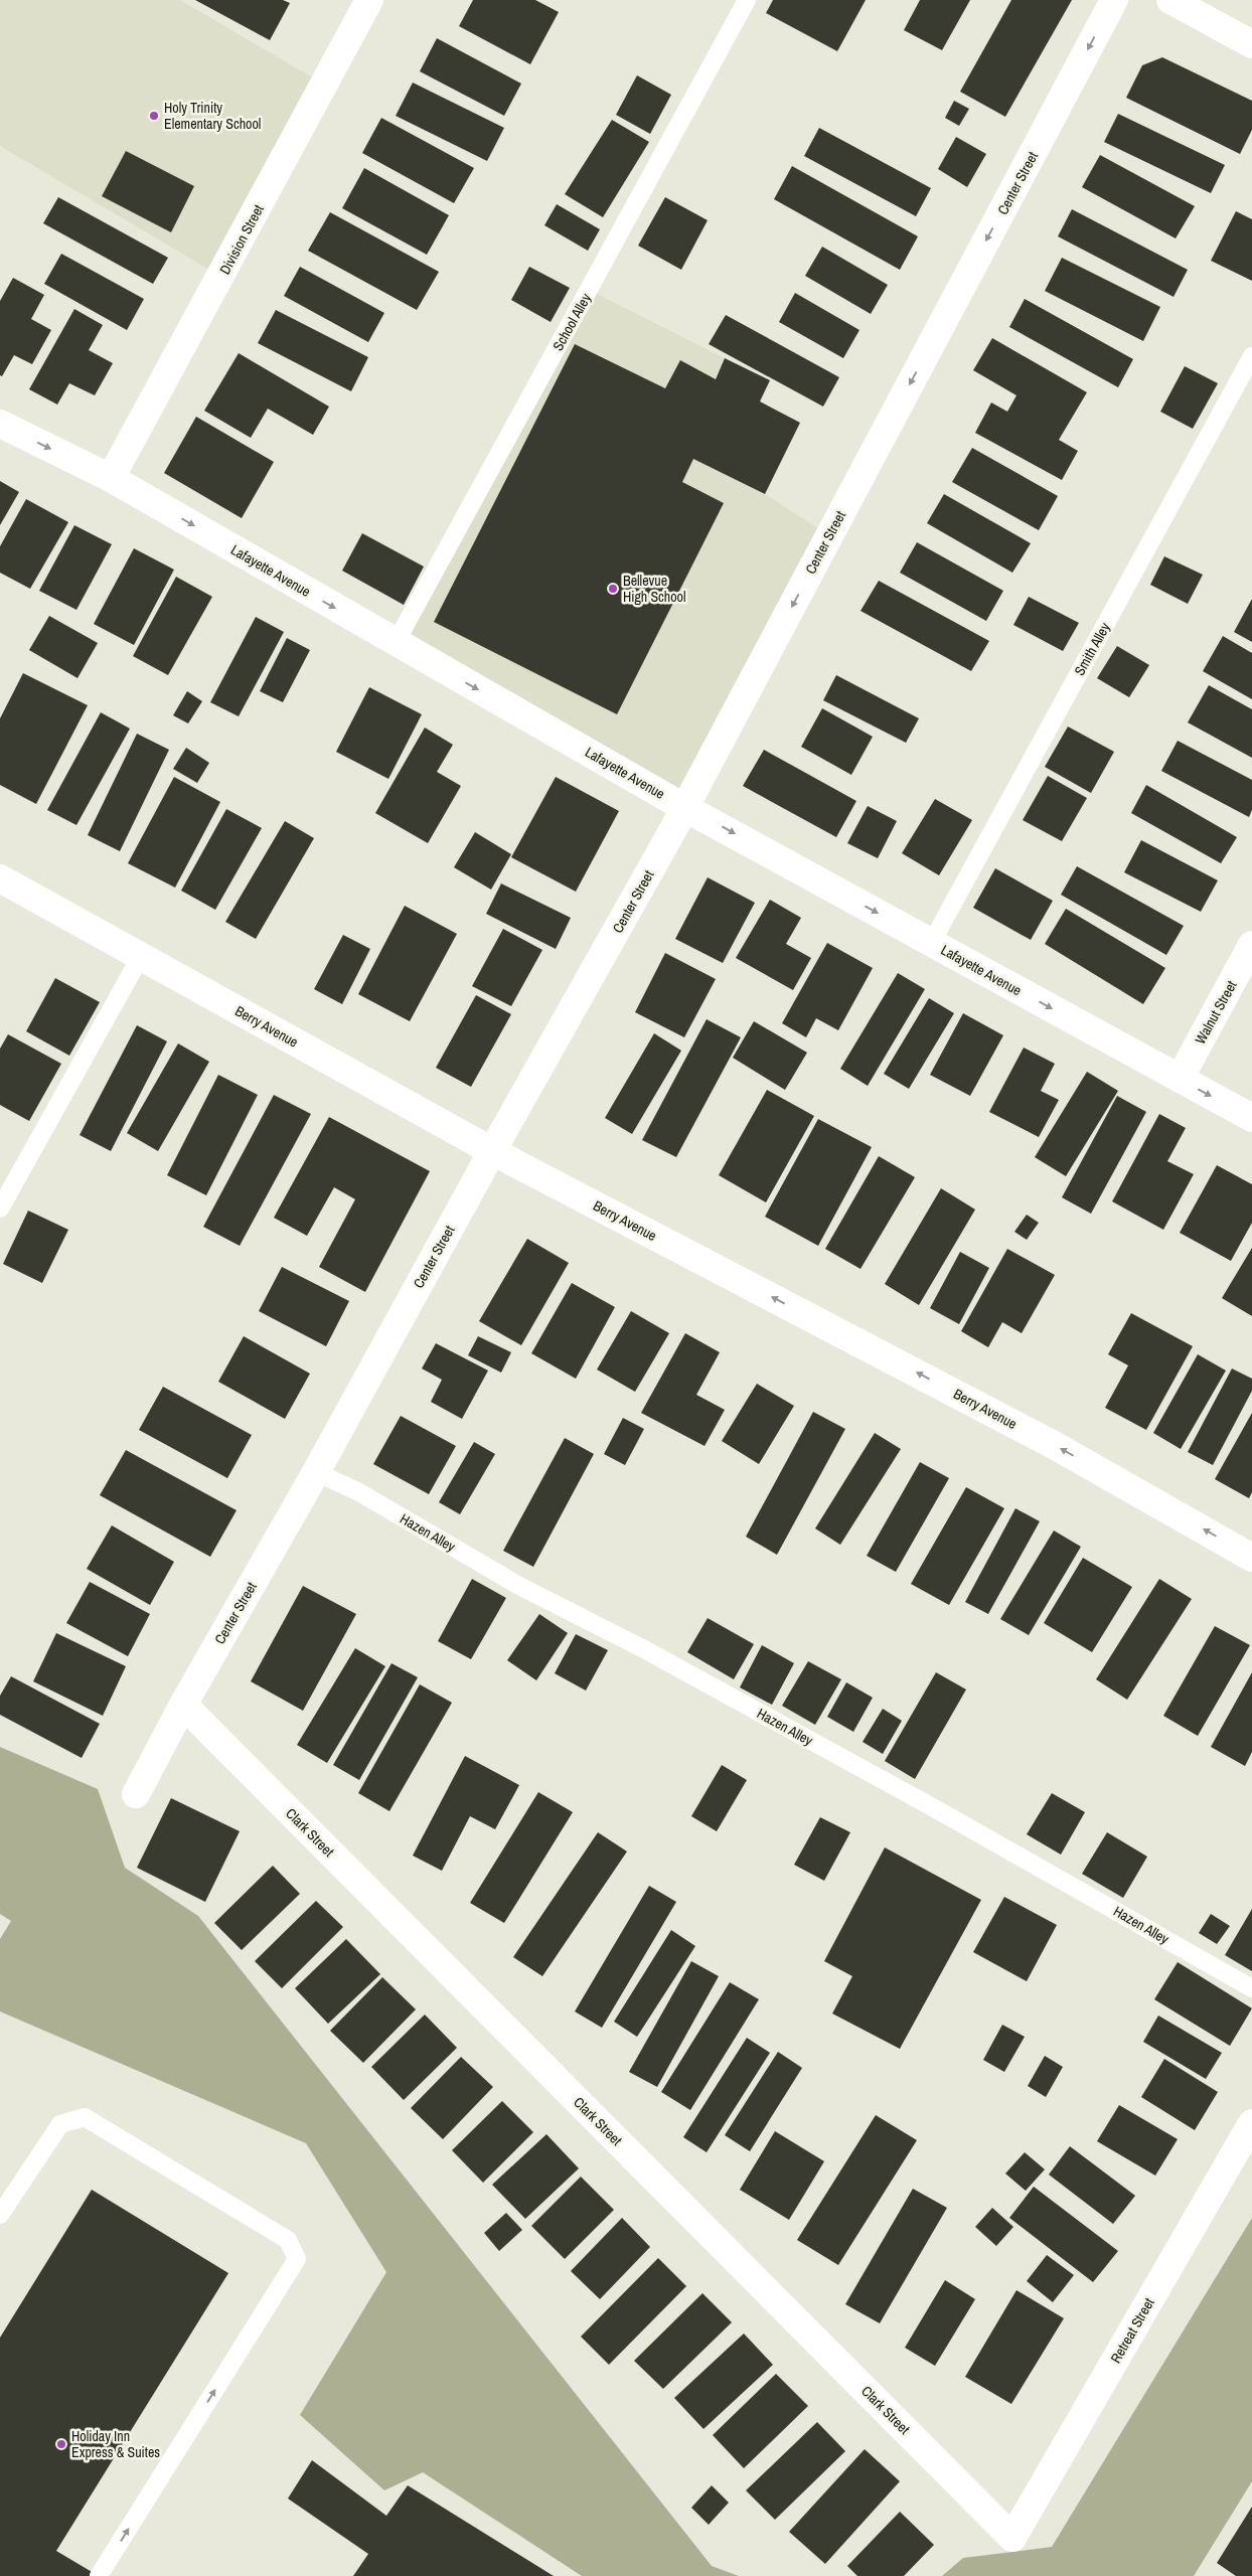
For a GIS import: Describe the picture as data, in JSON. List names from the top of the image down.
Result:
{
  "streets": {
    "street": [
      "Center Street",
      "Division Street",
      "Lafayette Avenue",
      "Walnut Street",
      "Berry Avenue",
      "Clark Street",
      "Retreat Street"
    ],
    "lane": ["School Alley", "Smith Alley", "Hazen Alley"]
  },
  "crossings": [
    ["Center Street", "Lafayette Avenue"],
    ["Center Street", "Berry Avenue"],
    ["Center Street", "Hazen Alley"],
    ["Center Street", "Clark Street"],
    ["Division Street", "Lafayette Avenue"],
    ["School Alley", "Lafayette Avenue"],
    ["Lafayette Avenue", "Smith Alley"],
    ["Lafayette Avenue", "Walnut Street"],
    ["Clark Street", "Retreat Street"]
  ],
  "one_way": ["Center Street", "Lafayette Avenue", "Berry Avenue"],
  "places": ["Holy Trinity Elementary School", "Bellevue High School", "Holiday Inn Express & Suites"]
}
